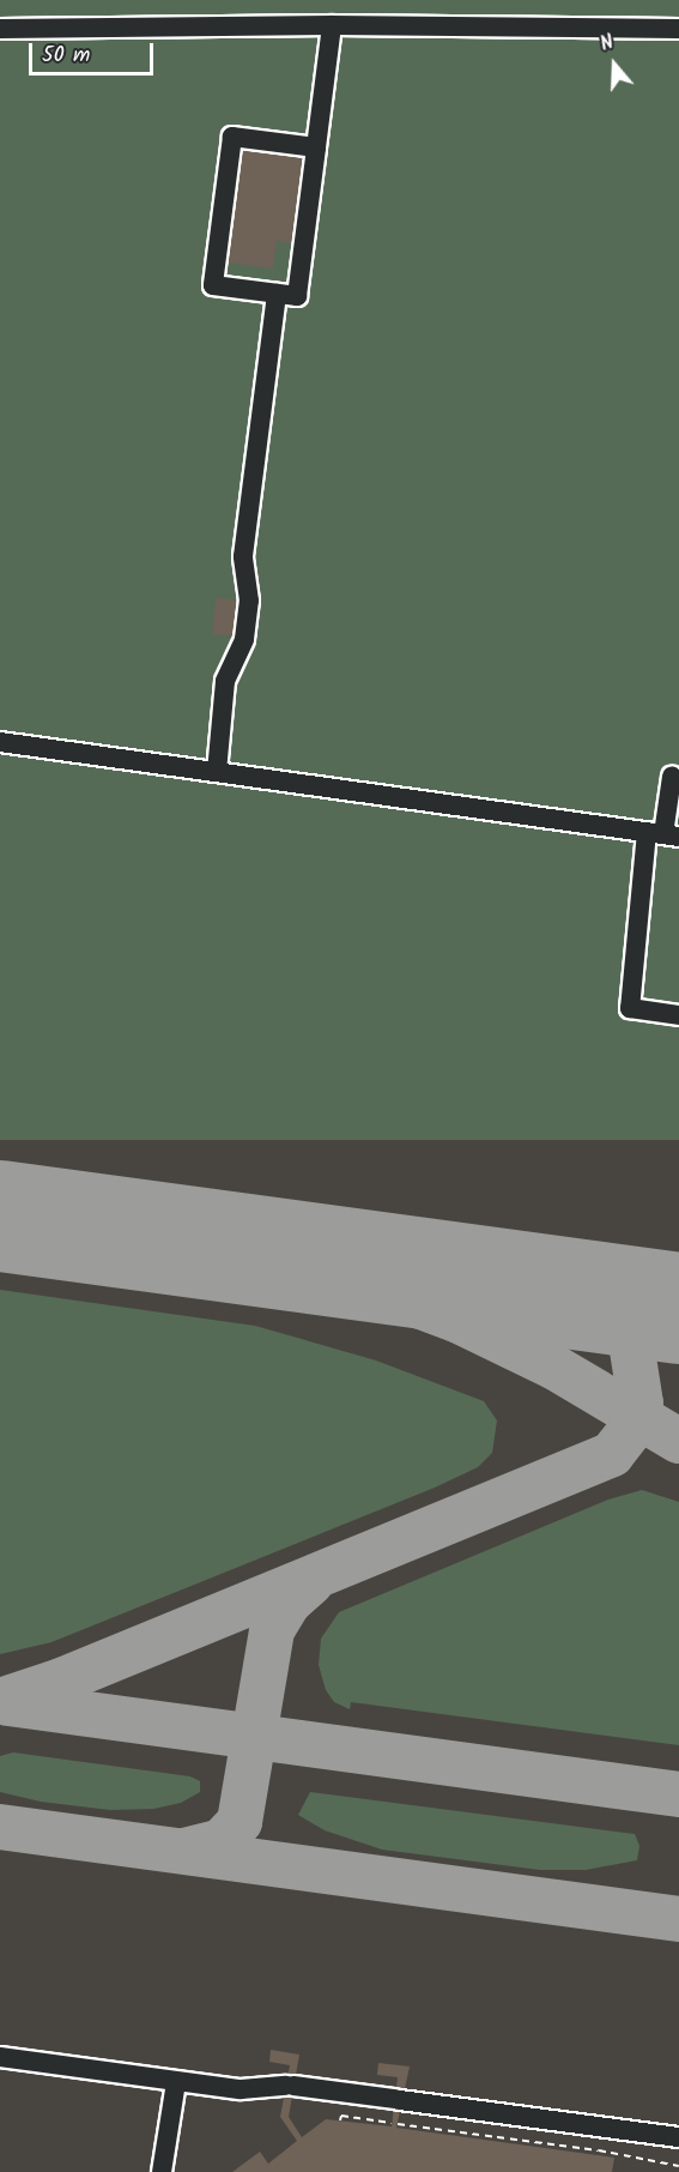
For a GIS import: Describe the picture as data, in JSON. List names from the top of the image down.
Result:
{
  "scale_bar": "50 m",
  "north": "top"
}
